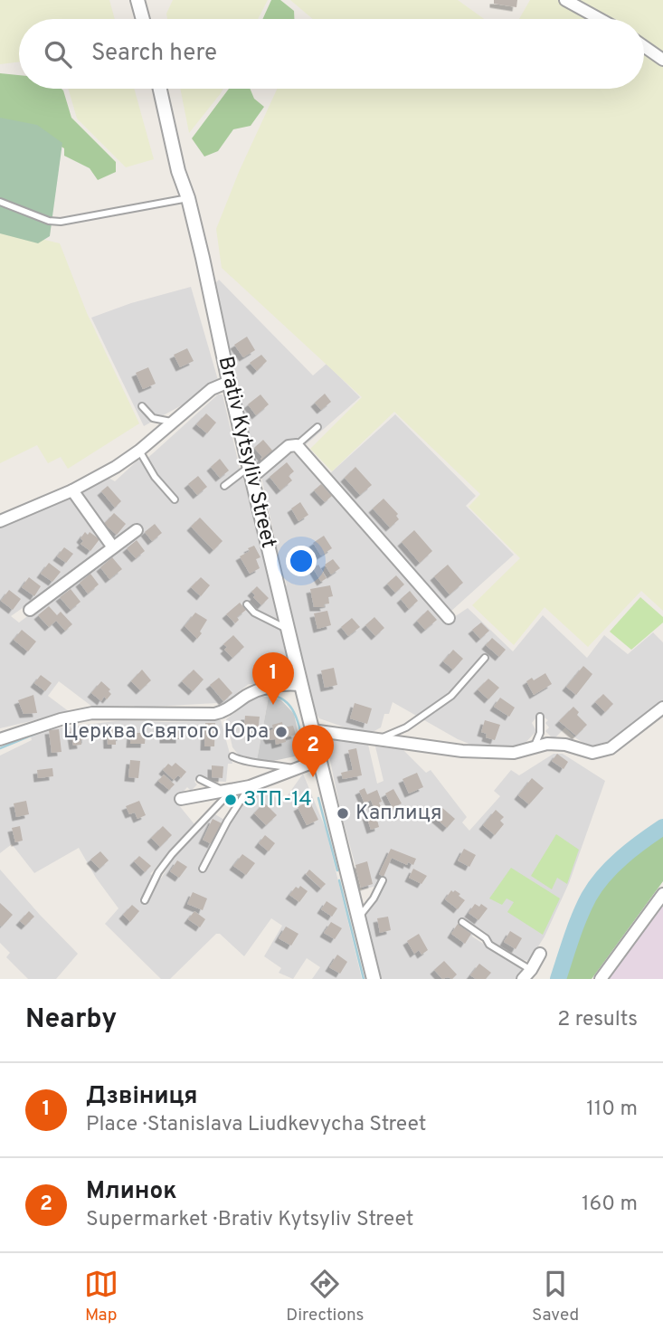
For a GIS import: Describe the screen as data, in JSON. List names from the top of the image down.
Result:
{
  "streets": {
    "street": ["Brativ Kytsyliv Street"]
  },
  "places": ["Церква Святого Юра", "ЗТП-14", "Каплиця"],
  "page": {
    "search": "Search here",
    "pins": ["1", "2"],
    "heading": ["Nearby", "2 results"],
    "list": [
      {
        "mark": "1",
        "name": "Дзвіниця",
        "note": "Place · Stanislava Liudkevycha Street",
        "value": "110 m"
      },
      {
        "mark": "2",
        "name": "Млинок",
        "note": "Supermarket · Brativ Kytsyliv Street",
        "value": "160 m"
      }
    ],
    "nav": ["Map", "Directions", "Saved"]
  }
}
